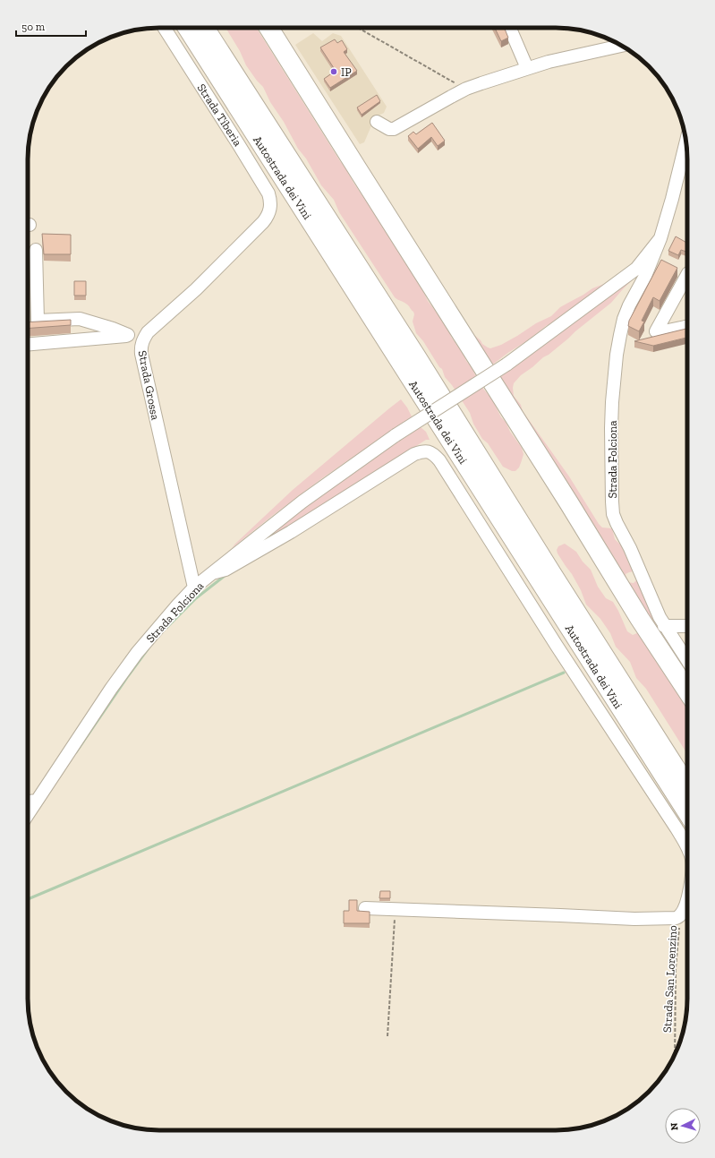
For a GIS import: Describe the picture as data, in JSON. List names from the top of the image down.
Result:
{
  "streets": {
    "highway": ["Autostrada dei Vini"],
    "street": ["Strada Tiberia", "Strada Grossa", "Strada Folciona"],
    "path": ["Strada San Lorenzino"]
  },
  "crossings": [
    ["Strada Tiberia", "Strada Grossa"],
    ["Strada Grossa", "Strada Folciona"]
  ],
  "places": ["IP"],
  "scale_bar": "50 m",
  "north": "left"
}
